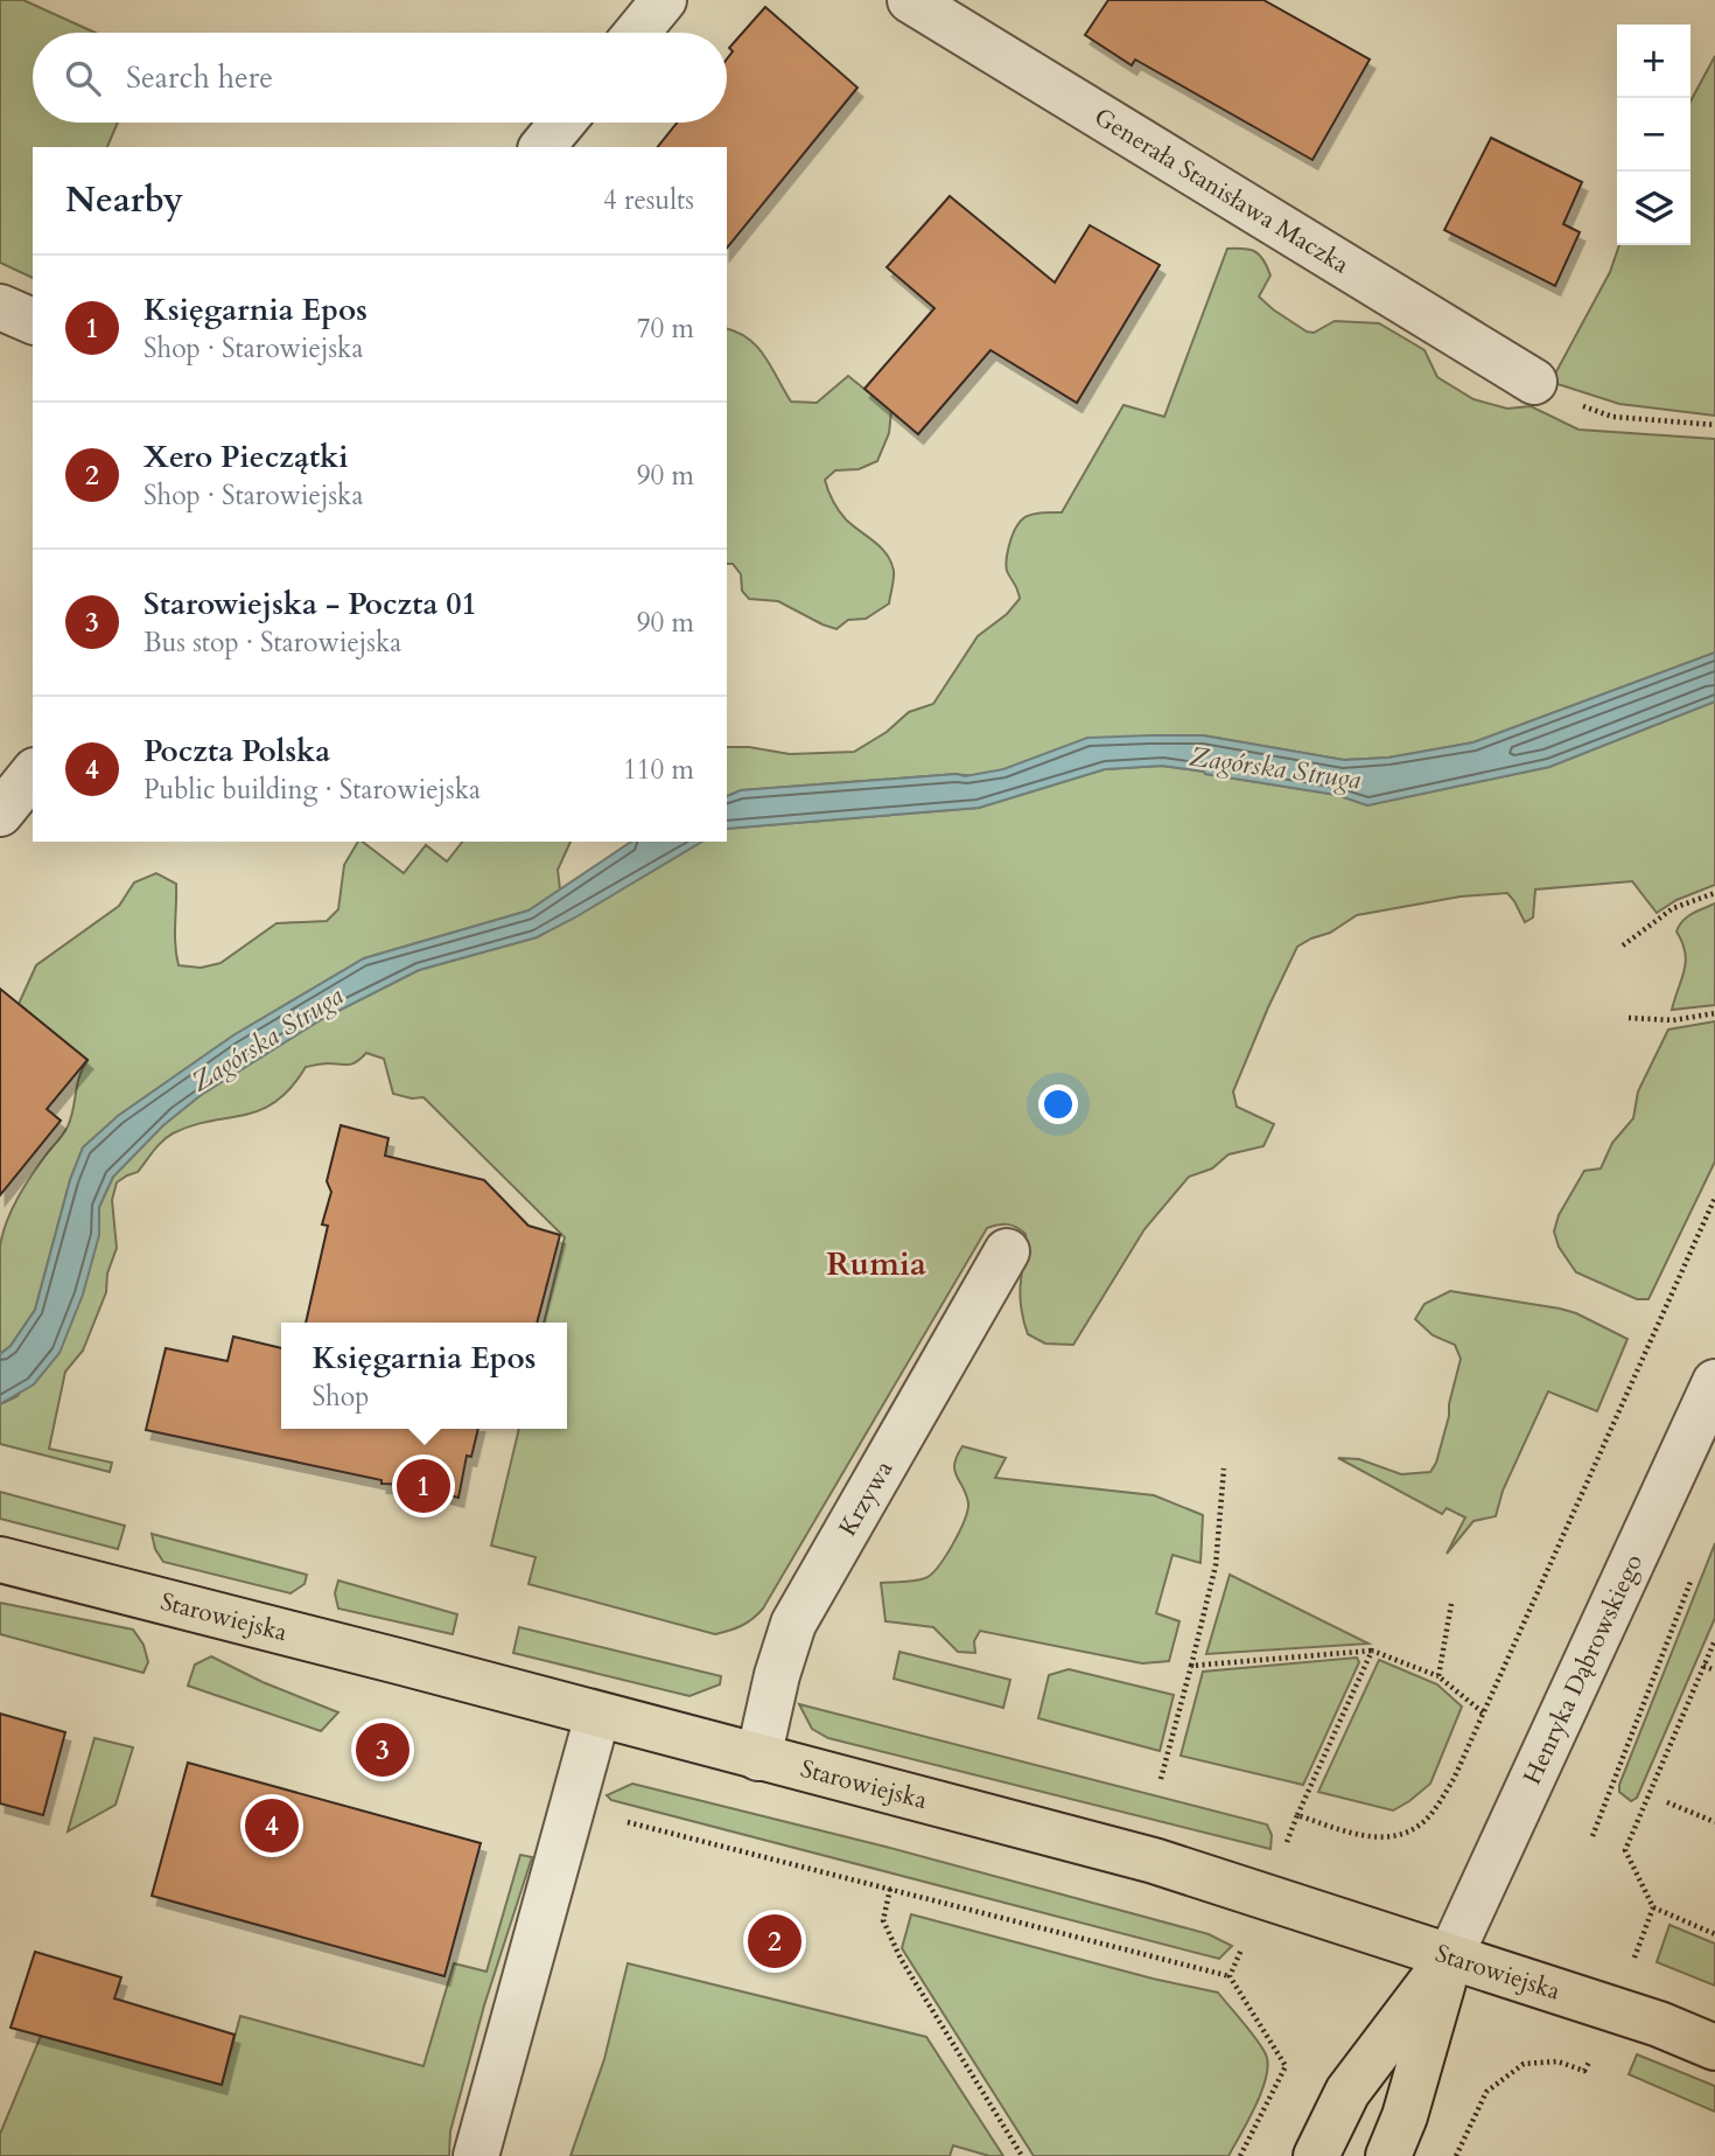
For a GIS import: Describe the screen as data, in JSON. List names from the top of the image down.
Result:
{
  "streets": {
    "main road": ["Starowiejska", "Henryka Dąbrowskiego"],
    "street": ["Generała Stanisława Maczka", "Krzywa"]
  },
  "crossings": [
    ["Krzywa", "Starowiejska"],
    ["Starowiejska", "Henryka Dąbrowskiego"]
  ],
  "districts": ["Rumia"],
  "water": ["Zagórska Struga"],
  "page": {
    "map_buttons": ["+", "−"],
    "search": "Search here",
    "heading": ["Nearby", "4 results"],
    "list": [
      {
        "mark": "1",
        "name": "Księgarnia Epos",
        "note": "Shop · Starowiejska",
        "value": "70 m"
      },
      {
        "mark": "2",
        "name": "Xero Pieczątki",
        "note": "Shop · Starowiejska",
        "value": "90 m"
      },
      {
        "mark": "3",
        "name": "Starowiejska - Poczta 01",
        "note": "Bus stop · Starowiejska",
        "value": "90 m"
      },
      {
        "mark": "4",
        "name": "Poczta Polska",
        "note": "Public building · Starowiejska",
        "value": "110 m"
      }
    ],
    "popup": ["Księgarnia Epos", "Shop"],
    "pins": [
      "1",
      "3",
      "4",
      "2"
    ]
  }
}
